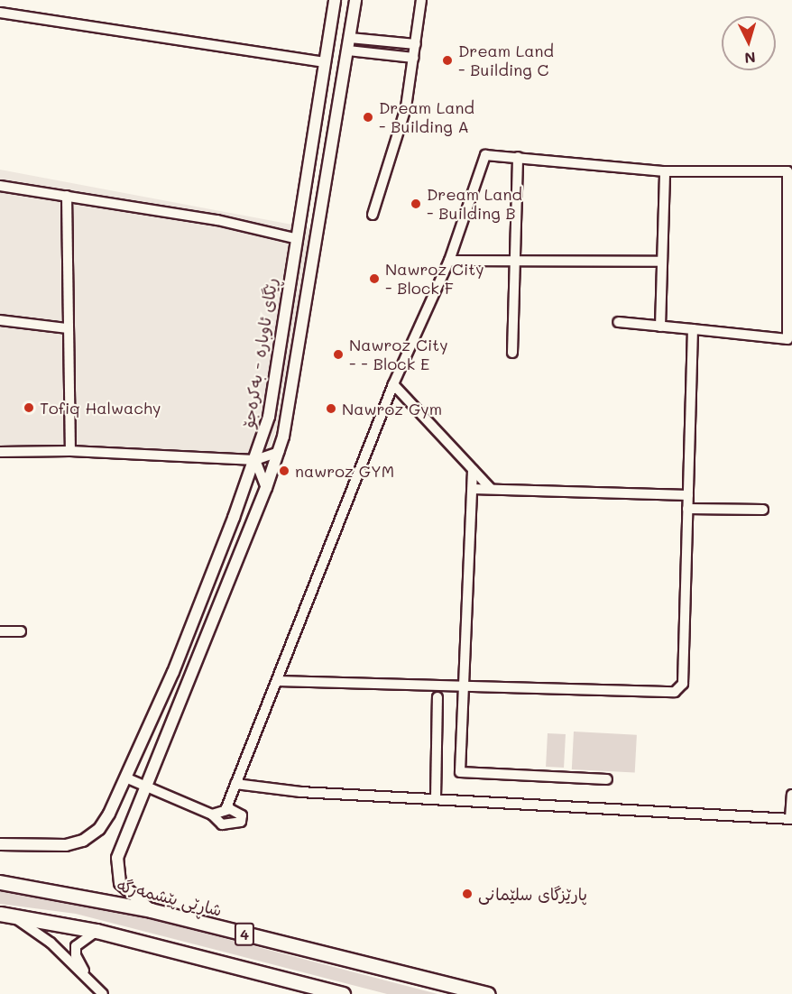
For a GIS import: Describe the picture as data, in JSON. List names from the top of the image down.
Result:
{
  "streets": {
    "highway": ["شاڕێی پێشمەرگە", "4"],
    "main road": ["ڕێگای ئاوبارە - بەکرەجۆ"]
  },
  "places": [
    "Dream Land - Building C",
    "Dream Land - Building A",
    "Dream Land - Building B",
    "Nawroz City - Block F",
    "Nawroz City - - Block E",
    "Tofiq Halwachy",
    "Nawroz Gym",
    "nawroz GYM",
    "پارێزگای سلێمانی"
  ],
  "north": "bottom"
}
